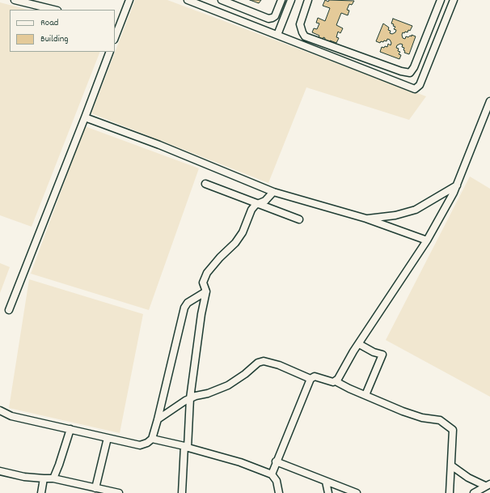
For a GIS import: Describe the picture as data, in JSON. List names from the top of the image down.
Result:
{
  "legend": ["Road", "Building"]
}
